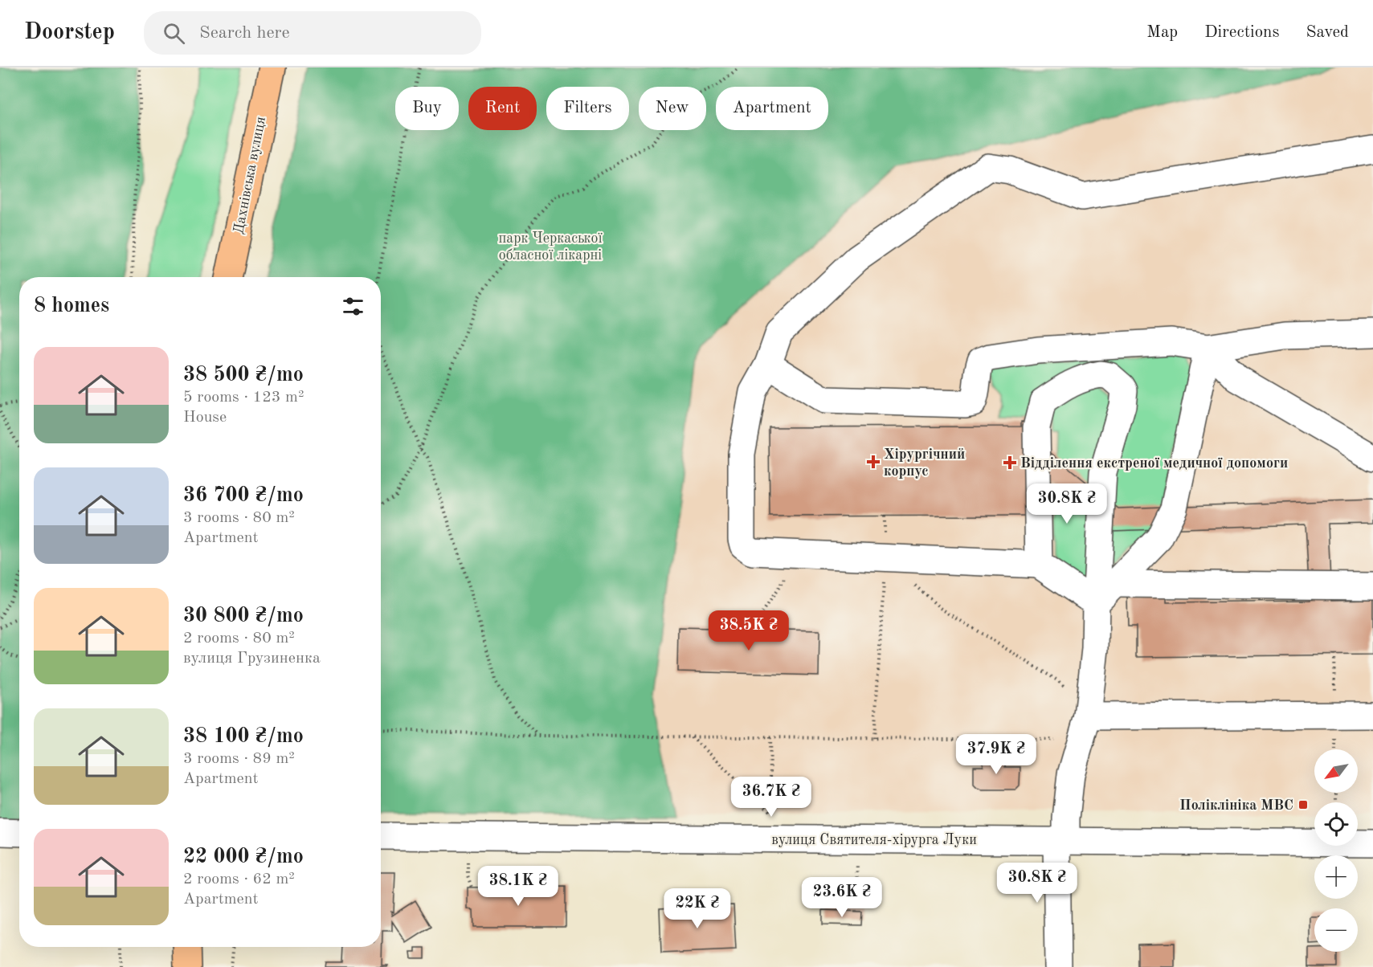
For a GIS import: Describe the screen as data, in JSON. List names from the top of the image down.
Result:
{
  "streets": {
    "main road": ["Дахнівська вулиця"],
    "street": ["вулиця Святителя-хірурга Луки"]
  },
  "parks": ["парк Черкаської обласної лікарні"],
  "places": {
    "health": ["Хірургічний корпус", "Відділення екстреної медичної допомоги"],
    "transit": ["Поліклініка МВС"]
  },
  "north": "bottom left",
  "page": {
    "header": "Doorstep",
    "search": "Search here",
    "nav": ["Map", "Directions", "Saved"],
    "chip": [
      "Buy",
      "Rent",
      "Filters",
      "New",
      "Apartment"
    ],
    "heading": "8 homes",
    "list": [
      {
        "name": "38 500 ₴/mo",
        "note": "5 rooms · 123 m² · House"
      },
      {
        "name": "36 700 ₴/mo",
        "note": "3 rooms · 80 m² · Apartment"
      },
      {
        "name": "30 800 ₴/mo",
        "note": "2 rooms · 80 m² · вулиця Грузиненка"
      },
      {
        "name": "38 100 ₴/mo",
        "note": "3 rooms · 89 m² · Apartment"
      },
      {
        "name": "22 000 ₴/mo",
        "note": "2 rooms · 62 m² · Apartment"
      }
    ],
    "price": [
      "30.8K ₴",
      "38.5K ₴",
      "37.9K ₴",
      "36.7K ₴",
      "30.8K ₴",
      "38.1K ₴",
      "23.6K ₴",
      "22K ₴"
    ],
    "map_buttons": ["+", "−"]
  }
}
